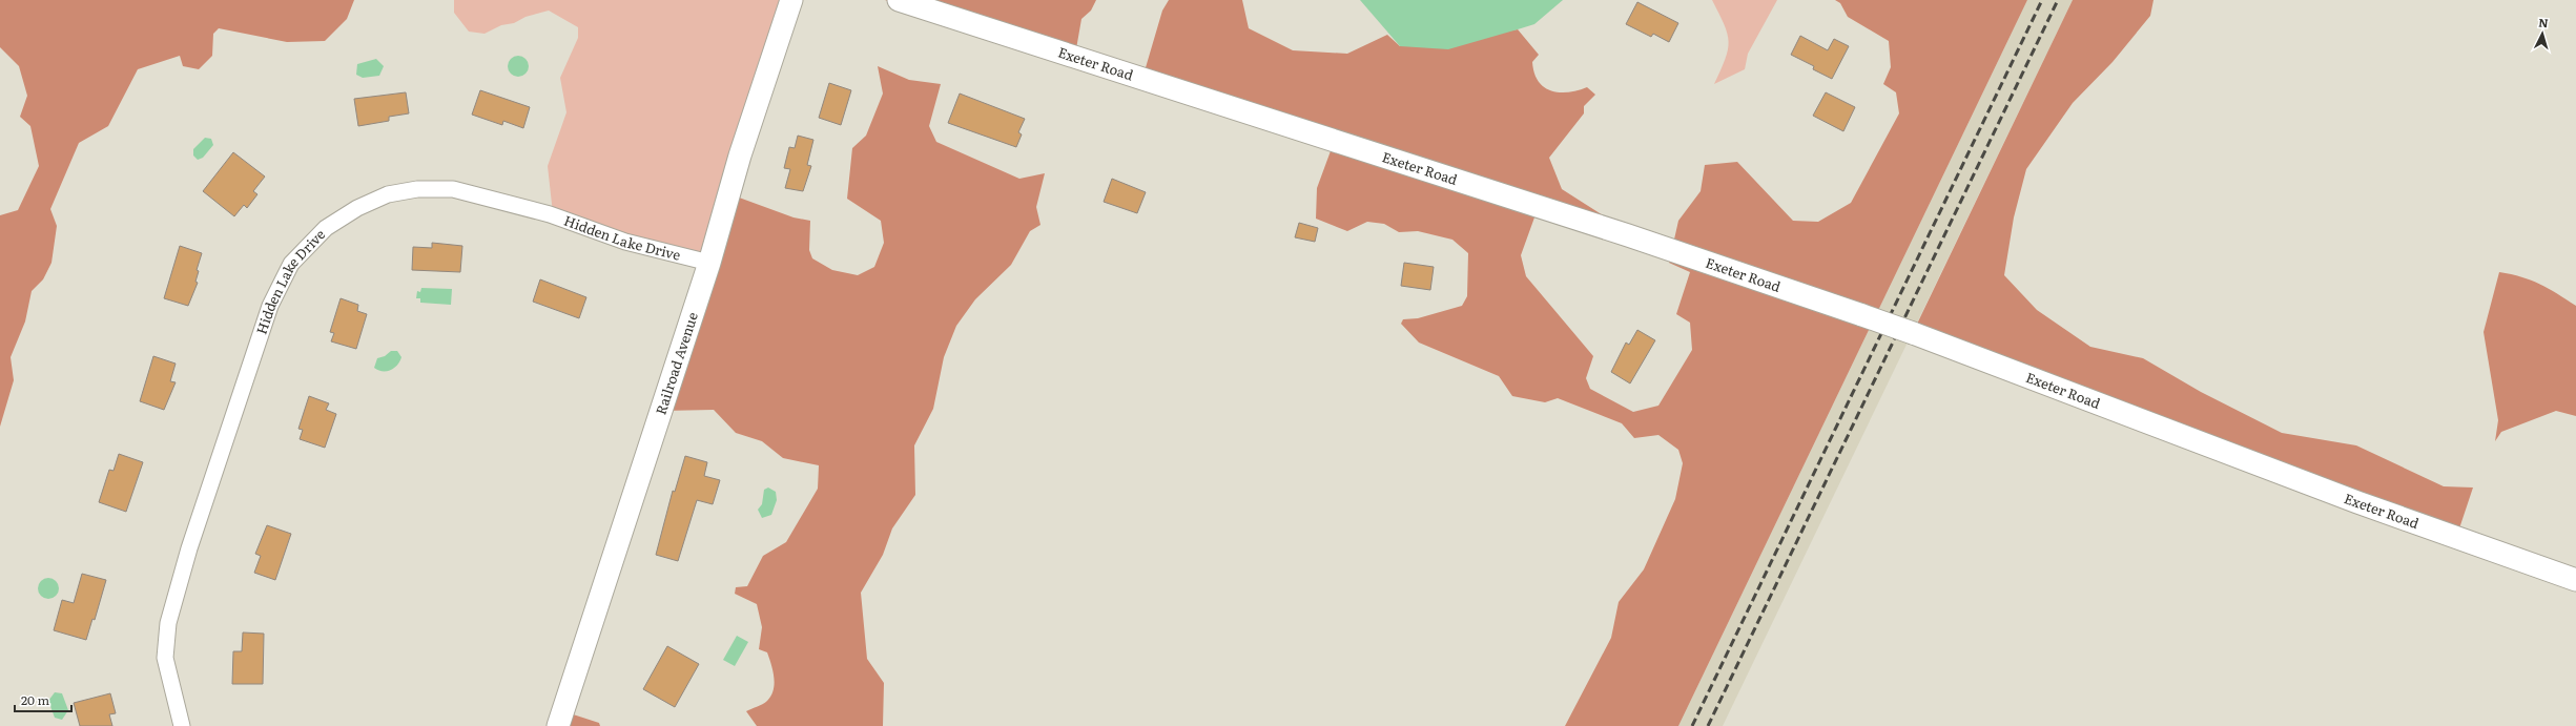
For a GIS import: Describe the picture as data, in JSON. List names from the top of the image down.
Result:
{
  "streets": {
    "street": ["Exeter Road", "Hidden Lake Drive", "Railroad Avenue"]
  },
  "crossings": [
    ["Hidden Lake Drive", "Railroad Avenue"]
  ],
  "scale_bar": "20 m",
  "north": "top"
}
